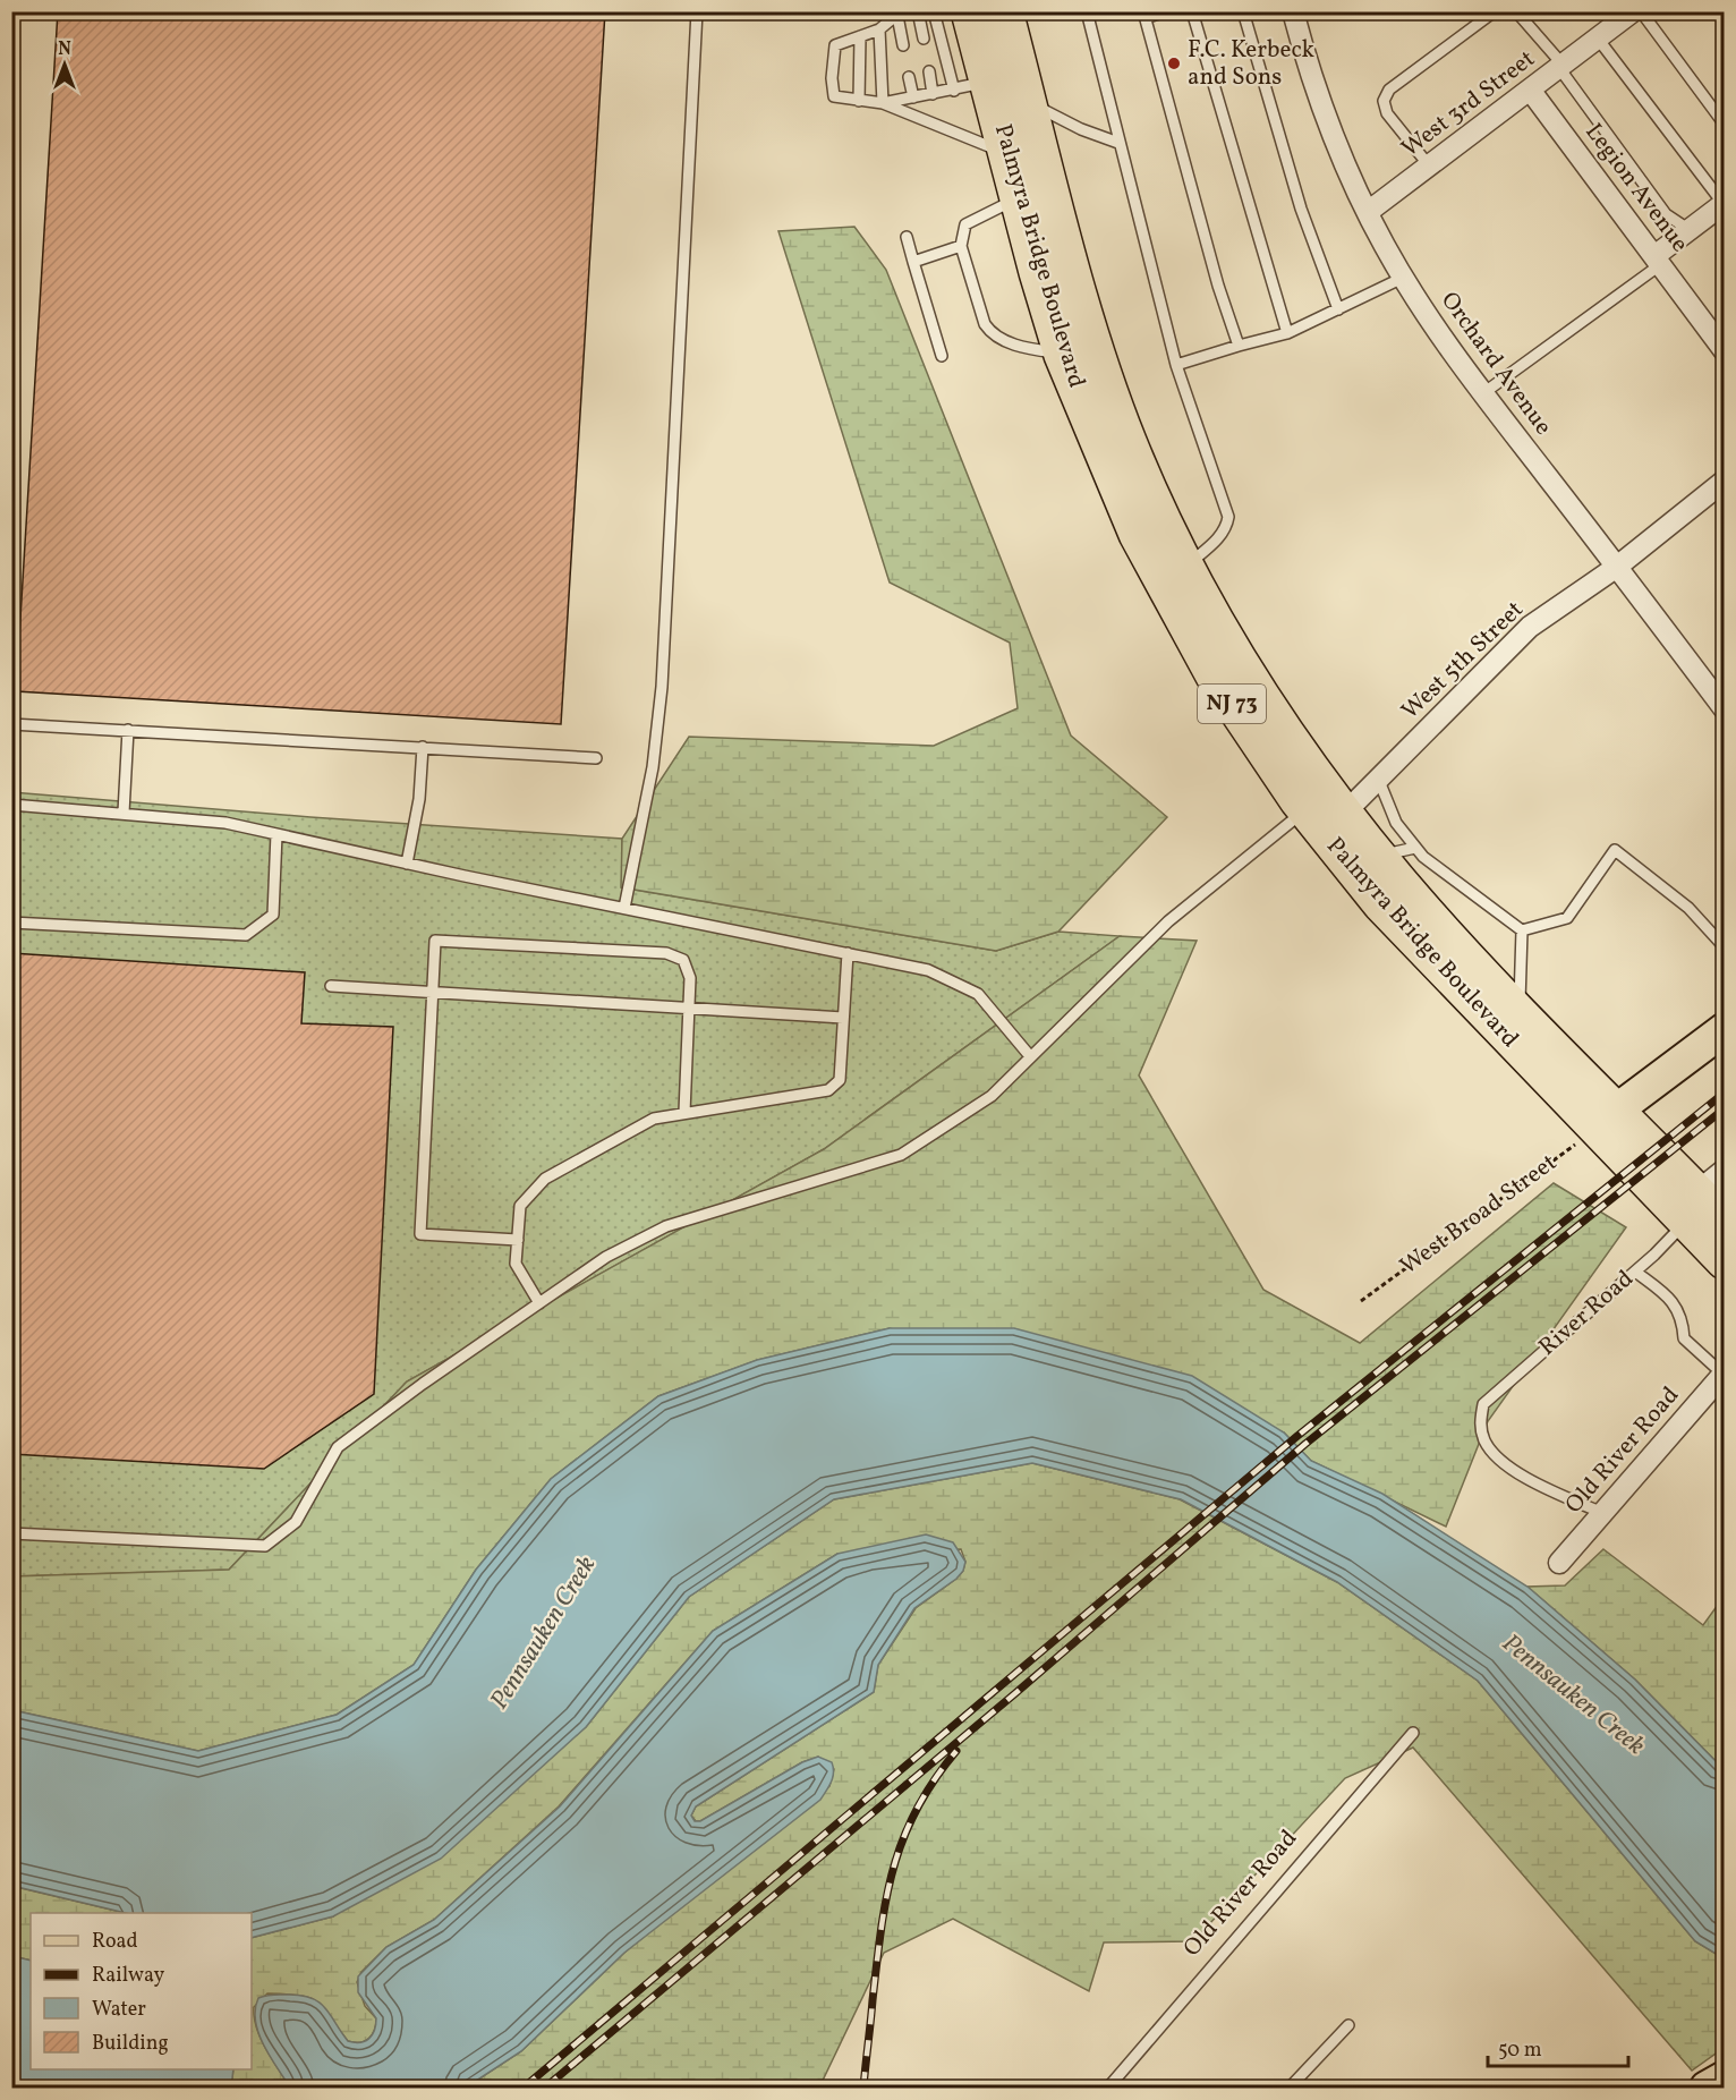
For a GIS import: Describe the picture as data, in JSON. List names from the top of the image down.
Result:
{
  "streets": {
    "highway": ["Palmyra Bridge Boulevard", "NJ 73"],
    "street": [
      "West 3rd Street",
      "Legion Avenue",
      "Orchard Avenue",
      "West 5th Street",
      "Old River Road"
    ],
    "lane": ["River Road"],
    "path": ["West Broad Street"]
  },
  "crossings": [
    ["West 3rd Street", "Legion Avenue"],
    ["West 3rd Street", "Orchard Avenue"],
    ["Palmyra Bridge Boulevard", "West 5th Street"],
    ["Palmyra Bridge Boulevard", "West Broad Street"],
    ["Palmyra Bridge Boulevard", "River Road"],
    ["Orchard Avenue", "West 5th Street"],
    ["River Road", "Old River Road"]
  ],
  "water": ["Pennsauken Creek"],
  "places": ["F.C. Kerbeck and Sons"],
  "legend": [
    "Road",
    "Railway",
    "Water",
    "Building"
  ],
  "scale_bar": "50 m",
  "north": "top"
}
